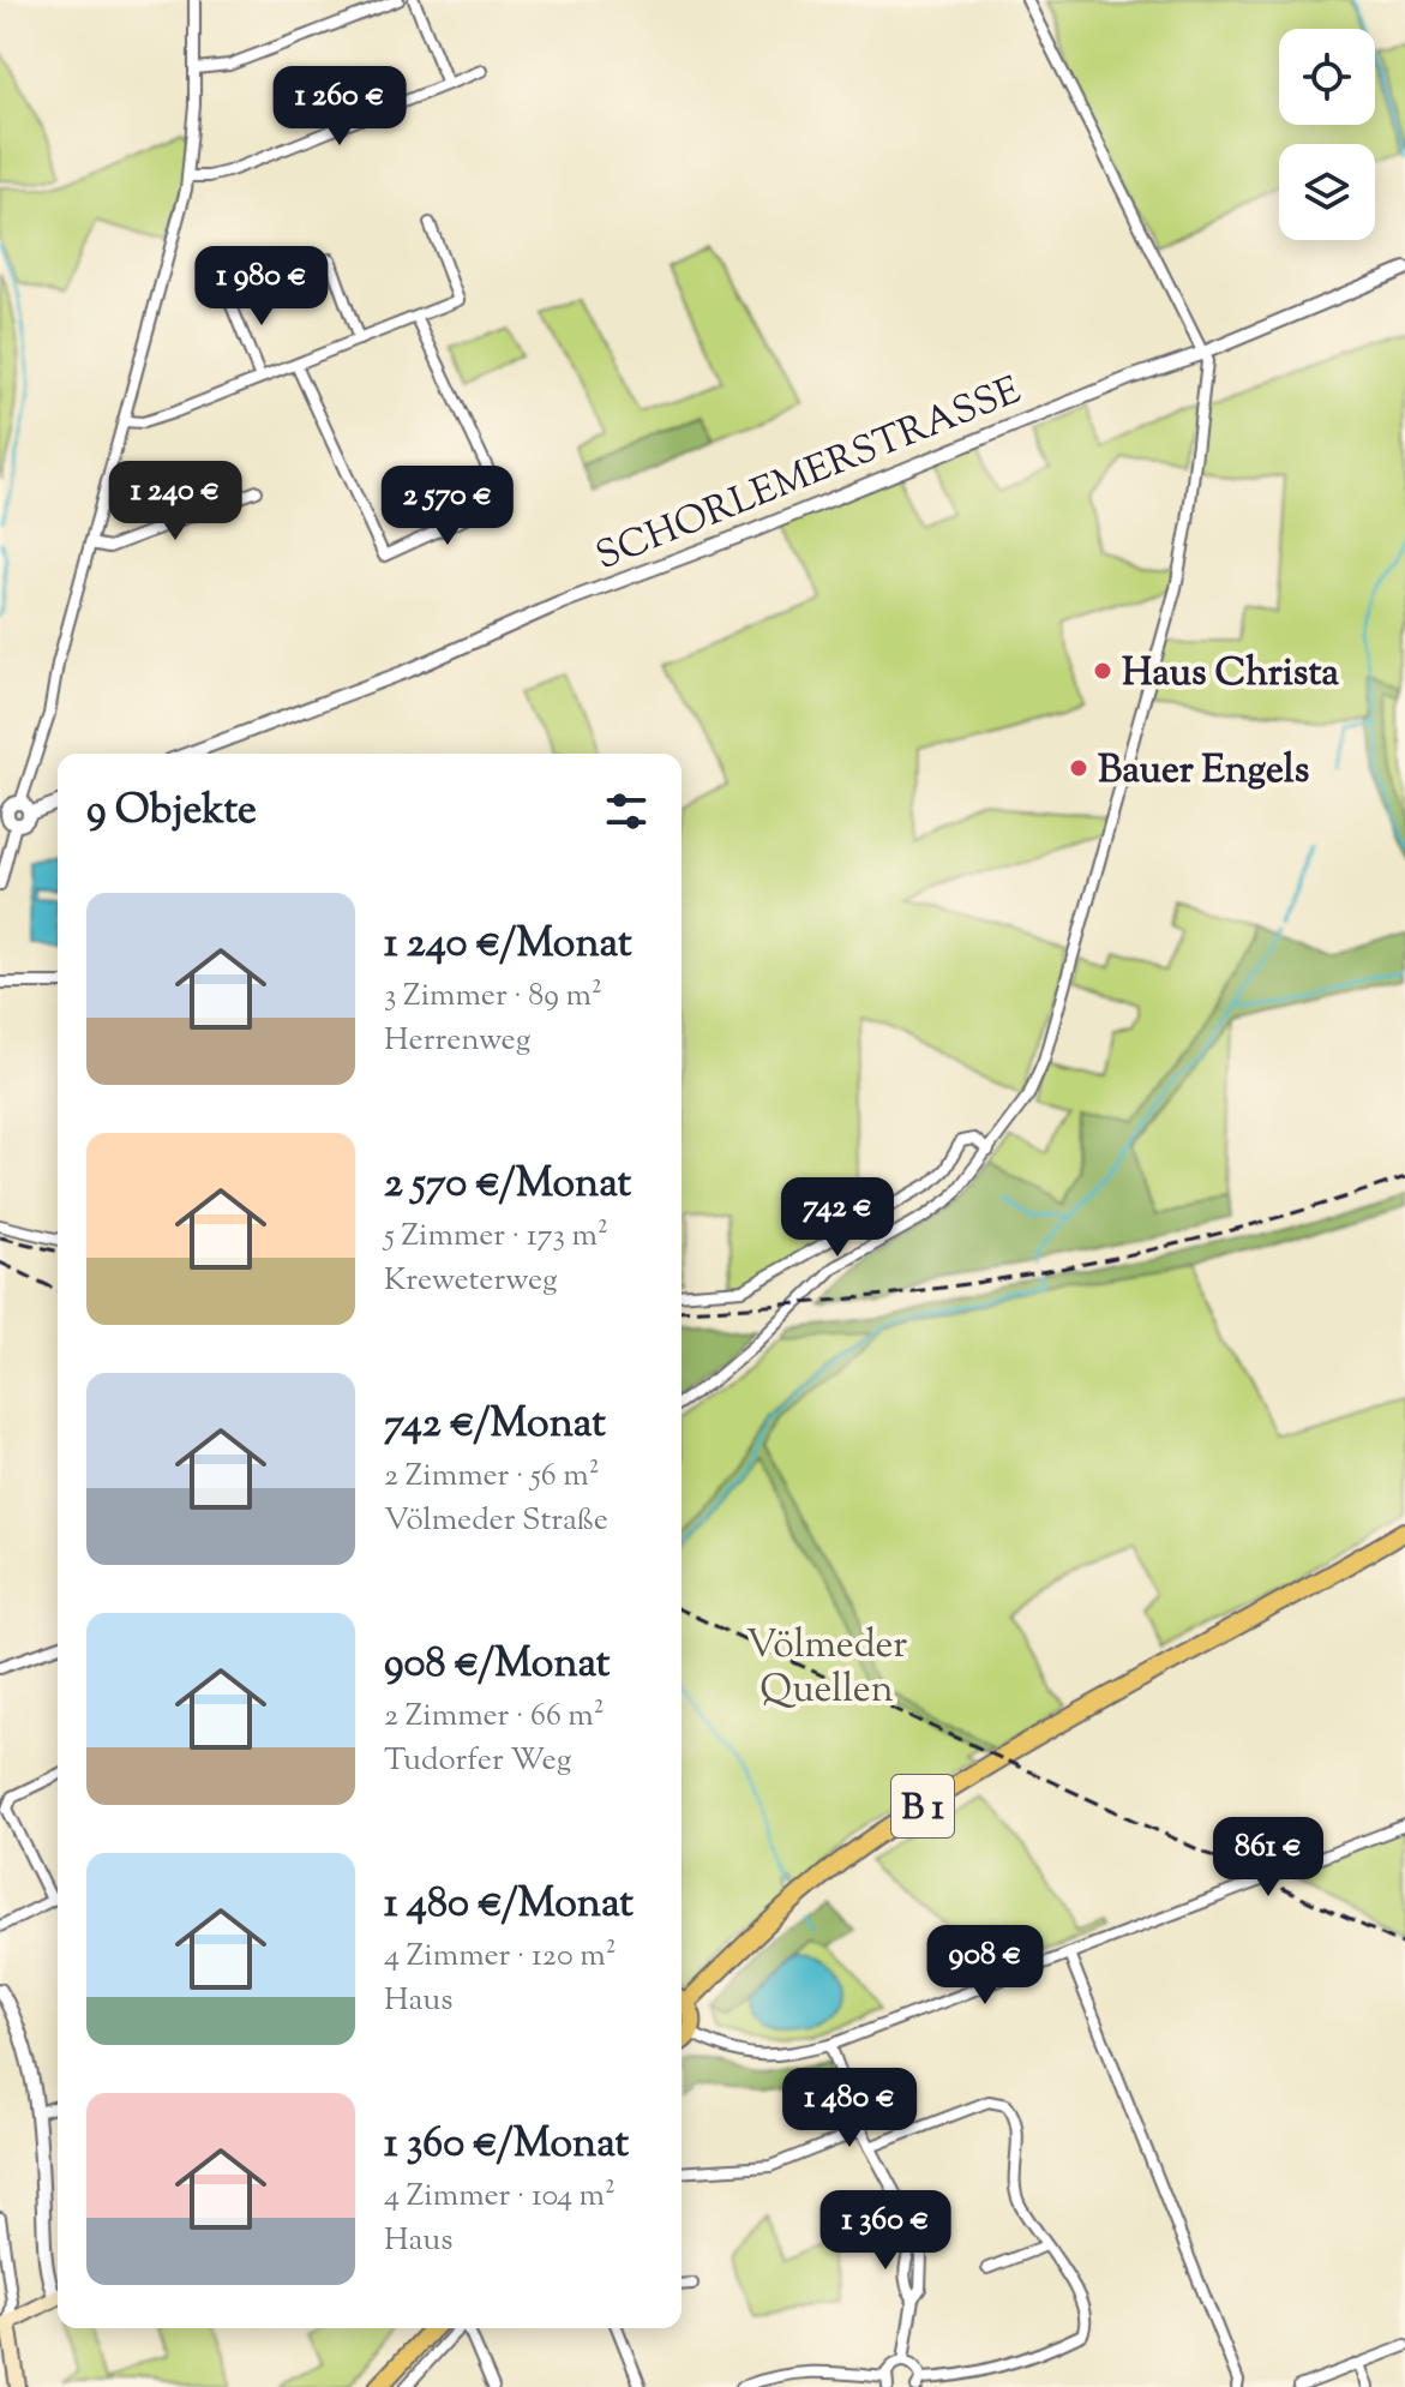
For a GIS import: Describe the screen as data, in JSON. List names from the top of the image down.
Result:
{
  "streets": {
    "main road": ["B 1"],
    "street": ["SCHORLEMERSTRASSE"]
  },
  "parks": ["Völmeder Quellen"],
  "places": ["Haus Christa", "Bauer Engels"],
  "page": {
    "price": [
      "1 260 €",
      "1 980 €",
      "1 240 €",
      "2 570 €",
      "742 €",
      "861 €",
      "908 €",
      "1 480 €",
      "1 360 €"
    ],
    "heading": "9 Objekte",
    "list": [
      {
        "name": "1 240 €/Monat",
        "note": "3 Zimmer · 89 m² · Herrenweg"
      },
      {
        "name": "2 570 €/Monat",
        "note": "5 Zimmer · 173 m² · Kreweterweg"
      },
      {
        "name": "742 €/Monat",
        "note": "2 Zimmer · 56 m² · Völmeder Straße"
      },
      {
        "name": "908 €/Monat",
        "note": "2 Zimmer · 66 m² · Tudorfer Weg"
      },
      {
        "name": "1 480 €/Monat",
        "note": "4 Zimmer · 120 m² · Haus"
      },
      {
        "name": "1 360 €/Monat",
        "note": "4 Zimmer · 104 m² · Haus"
      }
    ]
  }
}
